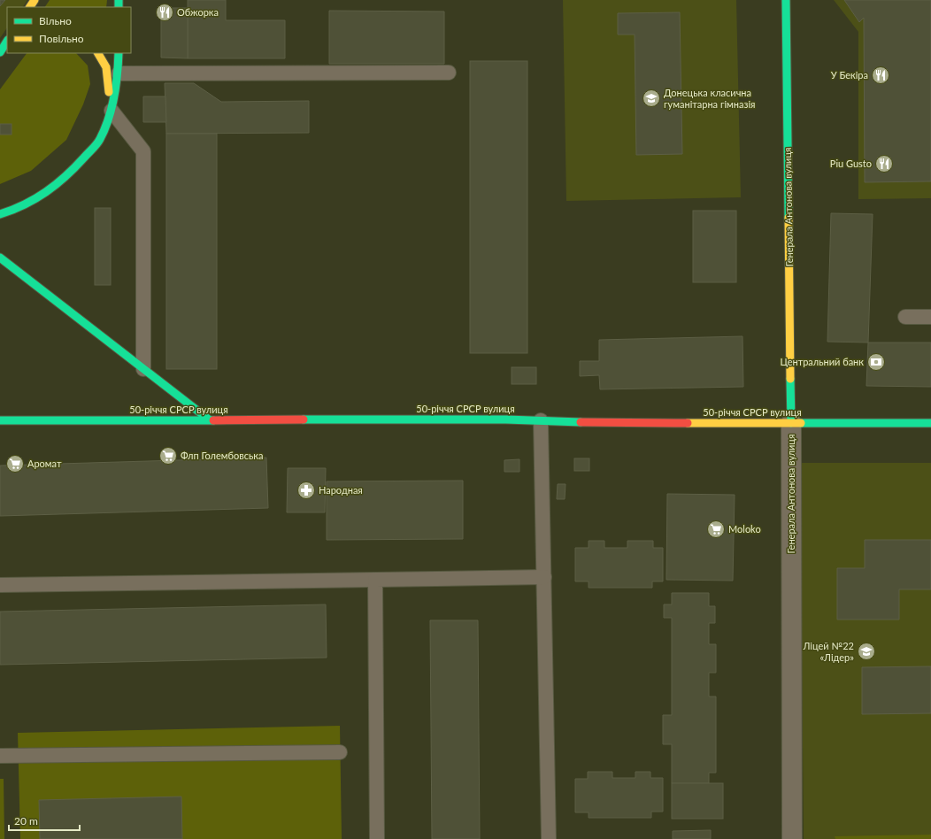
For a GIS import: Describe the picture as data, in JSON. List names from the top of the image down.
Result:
{
  "streets": {
    "street": ["Генерала Антонова вулиця", "50-річчя СРСР вулиця"]
  },
  "crossings": [
    ["Генерала Антонова вулиця", "50-річчя СРСР вулиця"]
  ],
  "places": {
    "restaurant": ["Обжорка", "У Бекіра", "Piu Gusto"],
    "school or university": ["Донецька класична гуманітарна гімназія", "Ліцей №22 «Лідер»"],
    "bank": ["Центральний банк"],
    "supermarket": ["Флп Голембовська", "Аромат", "Moloko"],
    "pharmacy": ["Народная"]
  },
  "legend": ["Вільно", "Повільно"],
  "scale_bar": "20 m"
}
